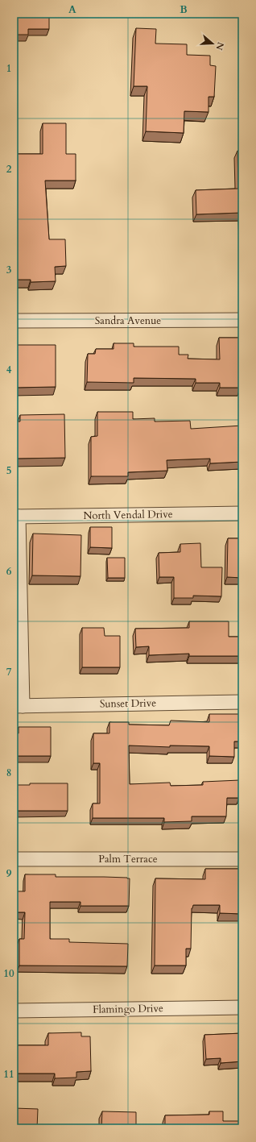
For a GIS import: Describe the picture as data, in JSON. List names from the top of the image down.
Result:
{
  "streets": {
    "street": [
      "Sandra Avenue",
      "North Vendal Drive",
      "Sunset Drive",
      "Palm Terrace",
      "Flamingo Drive"
    ]
  },
  "north": "right",
  "grid": {
    "columns": ["A", "B"],
    "rows": [
      "1",
      "2",
      "3",
      "4",
      "5",
      "6",
      "7",
      "8",
      "9",
      "10",
      "11"
    ]
  }
}
